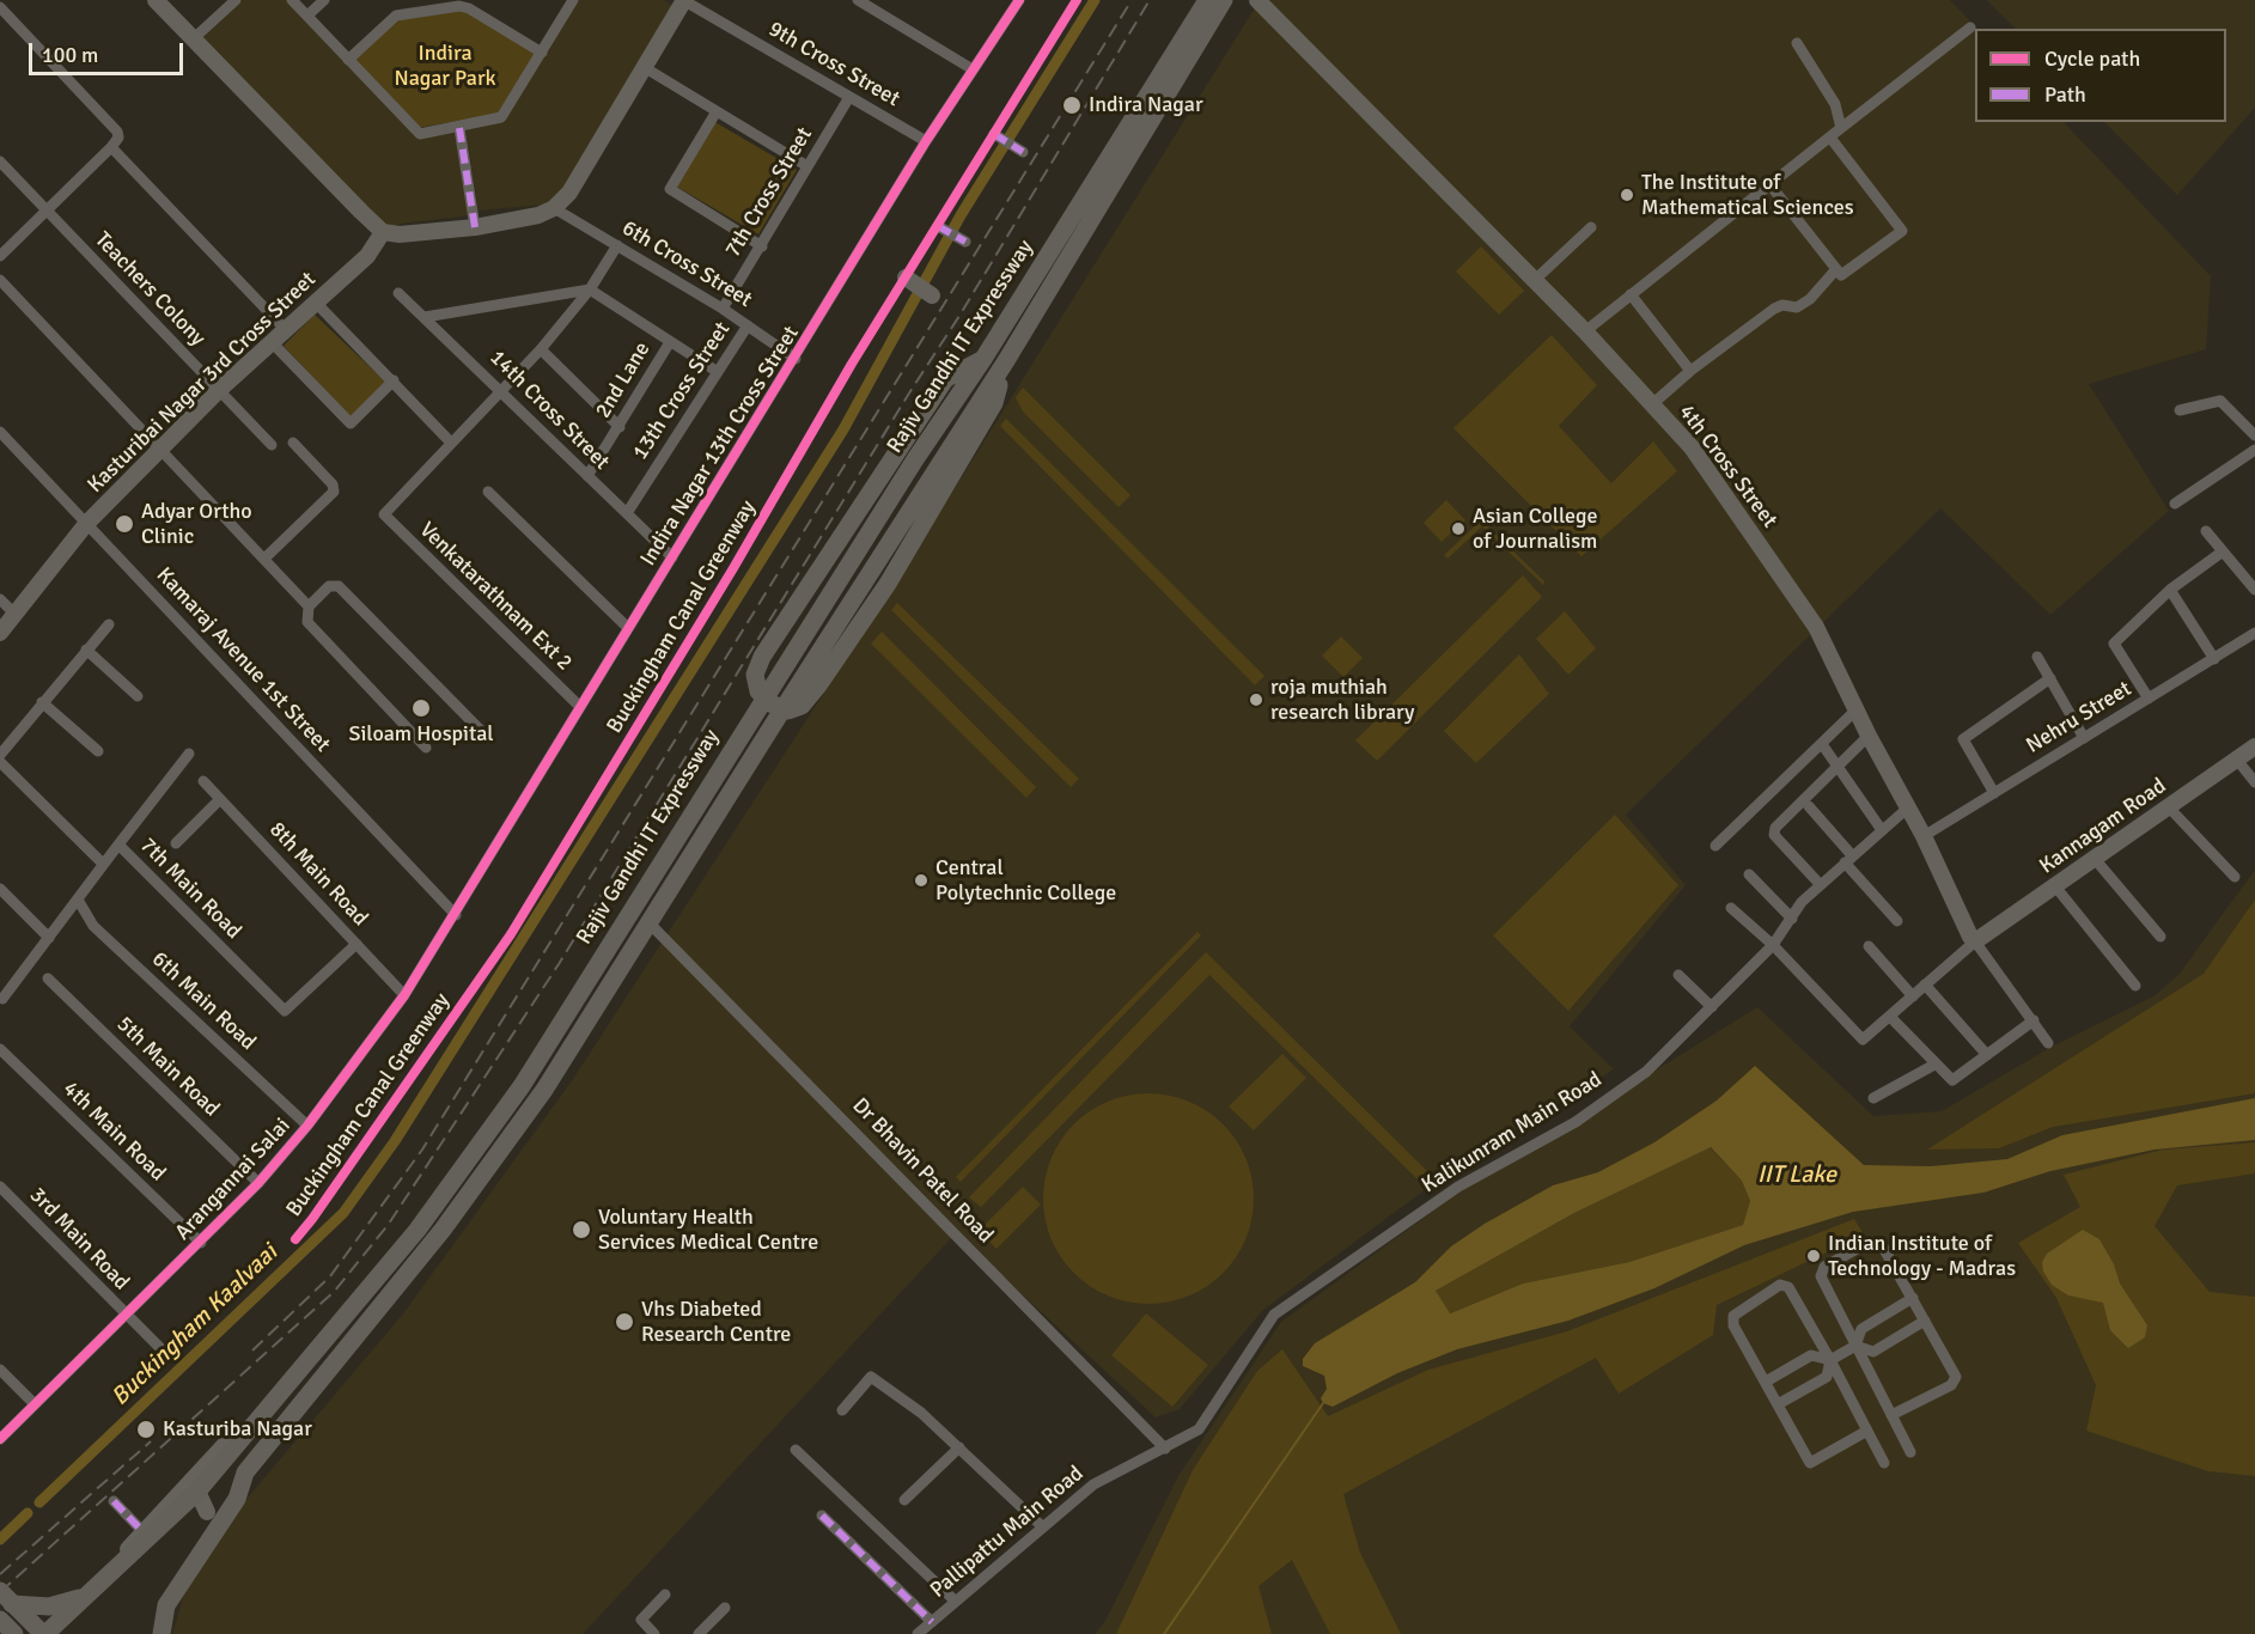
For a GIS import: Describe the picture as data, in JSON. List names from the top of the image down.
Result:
{
  "streets": {
    "main road": ["Rajiv Gandhi IT Expressway"],
    "street": [
      "9th Cross Street",
      "7th Cross Street",
      "6th Cross Street",
      "Teachers Colony",
      "2nd Lane",
      "Kasturibai Nagar 3rd Cross Street",
      "13th Cross Street",
      "14th Cross Street",
      "Indira Nagar 13th Cross Street",
      "4th Cross Street",
      "Venkatarathnam Ext 2",
      "Kamaraj Avenue 1st Street",
      "Nehru Street",
      "Kannagam Road",
      "8th Main Road",
      "7th Main Road",
      "6th Main Road",
      "5th Main Road",
      "4th Main Road",
      "Kalikunram Main Road",
      "Dr Bhavin Patel Road",
      "Arangannai Salai",
      "3rd Main Road",
      "Pallipattu Main Road"
    ],
    "cycle path": ["Buckingham Canal Greenway"]
  },
  "crossings": [
    ["9th Cross Street", "7th Cross Street"],
    ["9th Cross Street", "Indira Nagar 13th Cross Street"],
    ["7th Cross Street", "6th Cross Street"],
    ["6th Cross Street", "13th Cross Street"],
    ["6th Cross Street", "Indira Nagar 13th Cross Street"],
    ["Teachers Colony", "Kasturibai Nagar 3rd Cross Street"],
    ["Rajiv Gandhi IT Expressway", "Dr Bhavin Patel Road"],
    ["2nd Lane", "14th Cross Street"],
    ["Kasturibai Nagar 3rd Cross Street", "Kamaraj Avenue 1st Street"],
    ["13th Cross Street", "14th Cross Street"],
    ["14th Cross Street", "Indira Nagar 13th Cross Street"],
    ["Indira Nagar 13th Cross Street", "Venkatarathnam Ext 2"],
    ["Indira Nagar 13th Cross Street", "Kamaraj Avenue 1st Street"],
    ["Indira Nagar 13th Cross Street", "Arangannai Salai"],
    ["4th Cross Street", "Nehru Street"],
    ["4th Cross Street", "Kannagam Road"],
    ["4th Cross Street", "Kalikunram Main Road"],
    ["Kamaraj Avenue 1st Street", "Arangannai Salai"],
    ["8th Main Road", "7th Main Road"],
    ["8th Main Road", "Arangannai Salai"],
    ["6th Main Road", "Arangannai Salai"],
    ["5th Main Road", "Arangannai Salai"],
    ["4th Main Road", "Arangannai Salai"],
    ["Kalikunram Main Road", "Dr Bhavin Patel Road"],
    ["Kalikunram Main Road", "Pallipattu Main Road"],
    ["Dr Bhavin Patel Road", "Pallipattu Main Road"],
    ["Arangannai Salai", "3rd Main Road"]
  ],
  "water": ["IIT Lake", "Buckingham Kaalvaai"],
  "parks": ["Indira Nagar Park"],
  "places": [
    "Indira Nagar",
    "The Institute of Mathematical Sciences",
    "Adyar Ortho Clinic",
    "Asian College of Journalism",
    "roja muthiah research library",
    "Siloam Hospital",
    "Central Polytechnic College",
    "Voluntary Health Services Medical Centre",
    "Indian Institute of Technology - Madras",
    "Vhs Diabeted Research Centre",
    "Kasturiba Nagar"
  ],
  "legend": ["Cycle path", "Path"],
  "scale_bar": "100 m"
}
